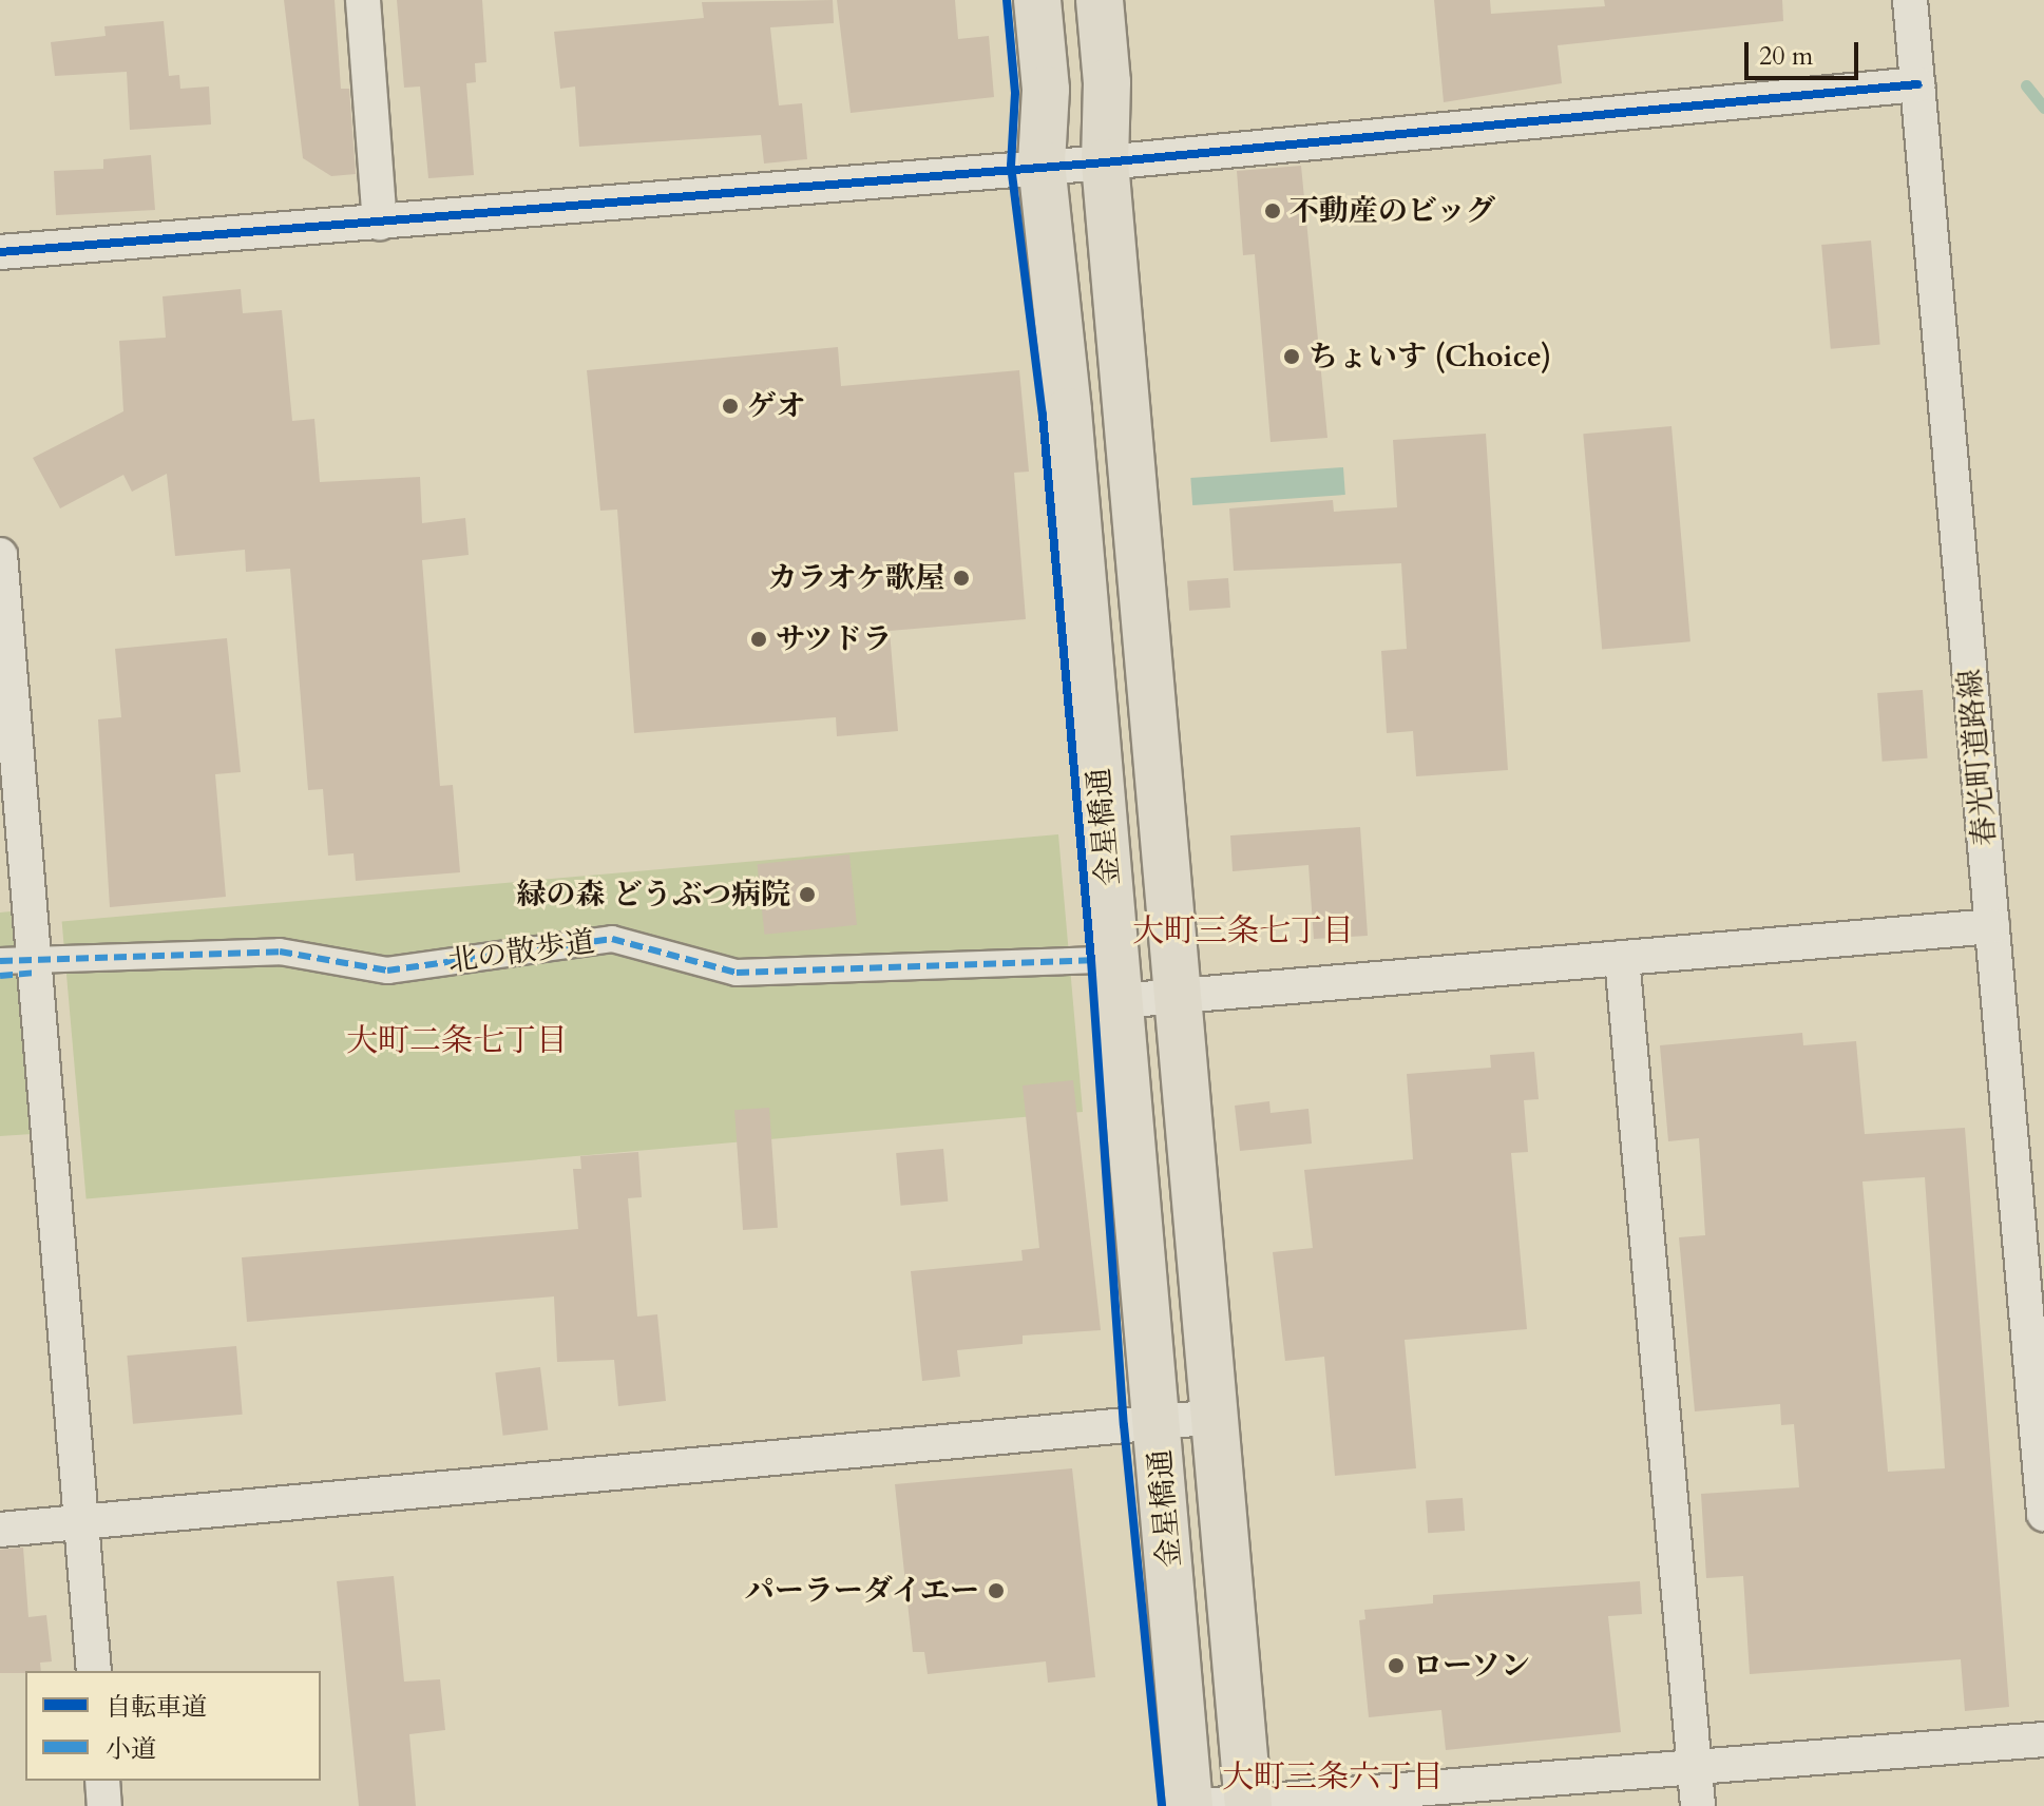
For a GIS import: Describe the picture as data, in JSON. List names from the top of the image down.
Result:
{
  "streets": {
    "main road": ["金星橋通"],
    "street": ["春光町道路線", "北の散歩道"]
  },
  "districts": ["大町三条七丁目", "大町二条七丁目", "大町三条六丁目"],
  "places": [
    "不動産のビッグ",
    "ちょいす (Choice)",
    "ゲオ",
    "カラオケ歌屋",
    "サツドラ",
    "緑の森 どうぶつ病院",
    "パーラーダイエー",
    "ローソン"
  ],
  "legend": ["自転車道", "小道"],
  "scale_bar": "20 m"
}
